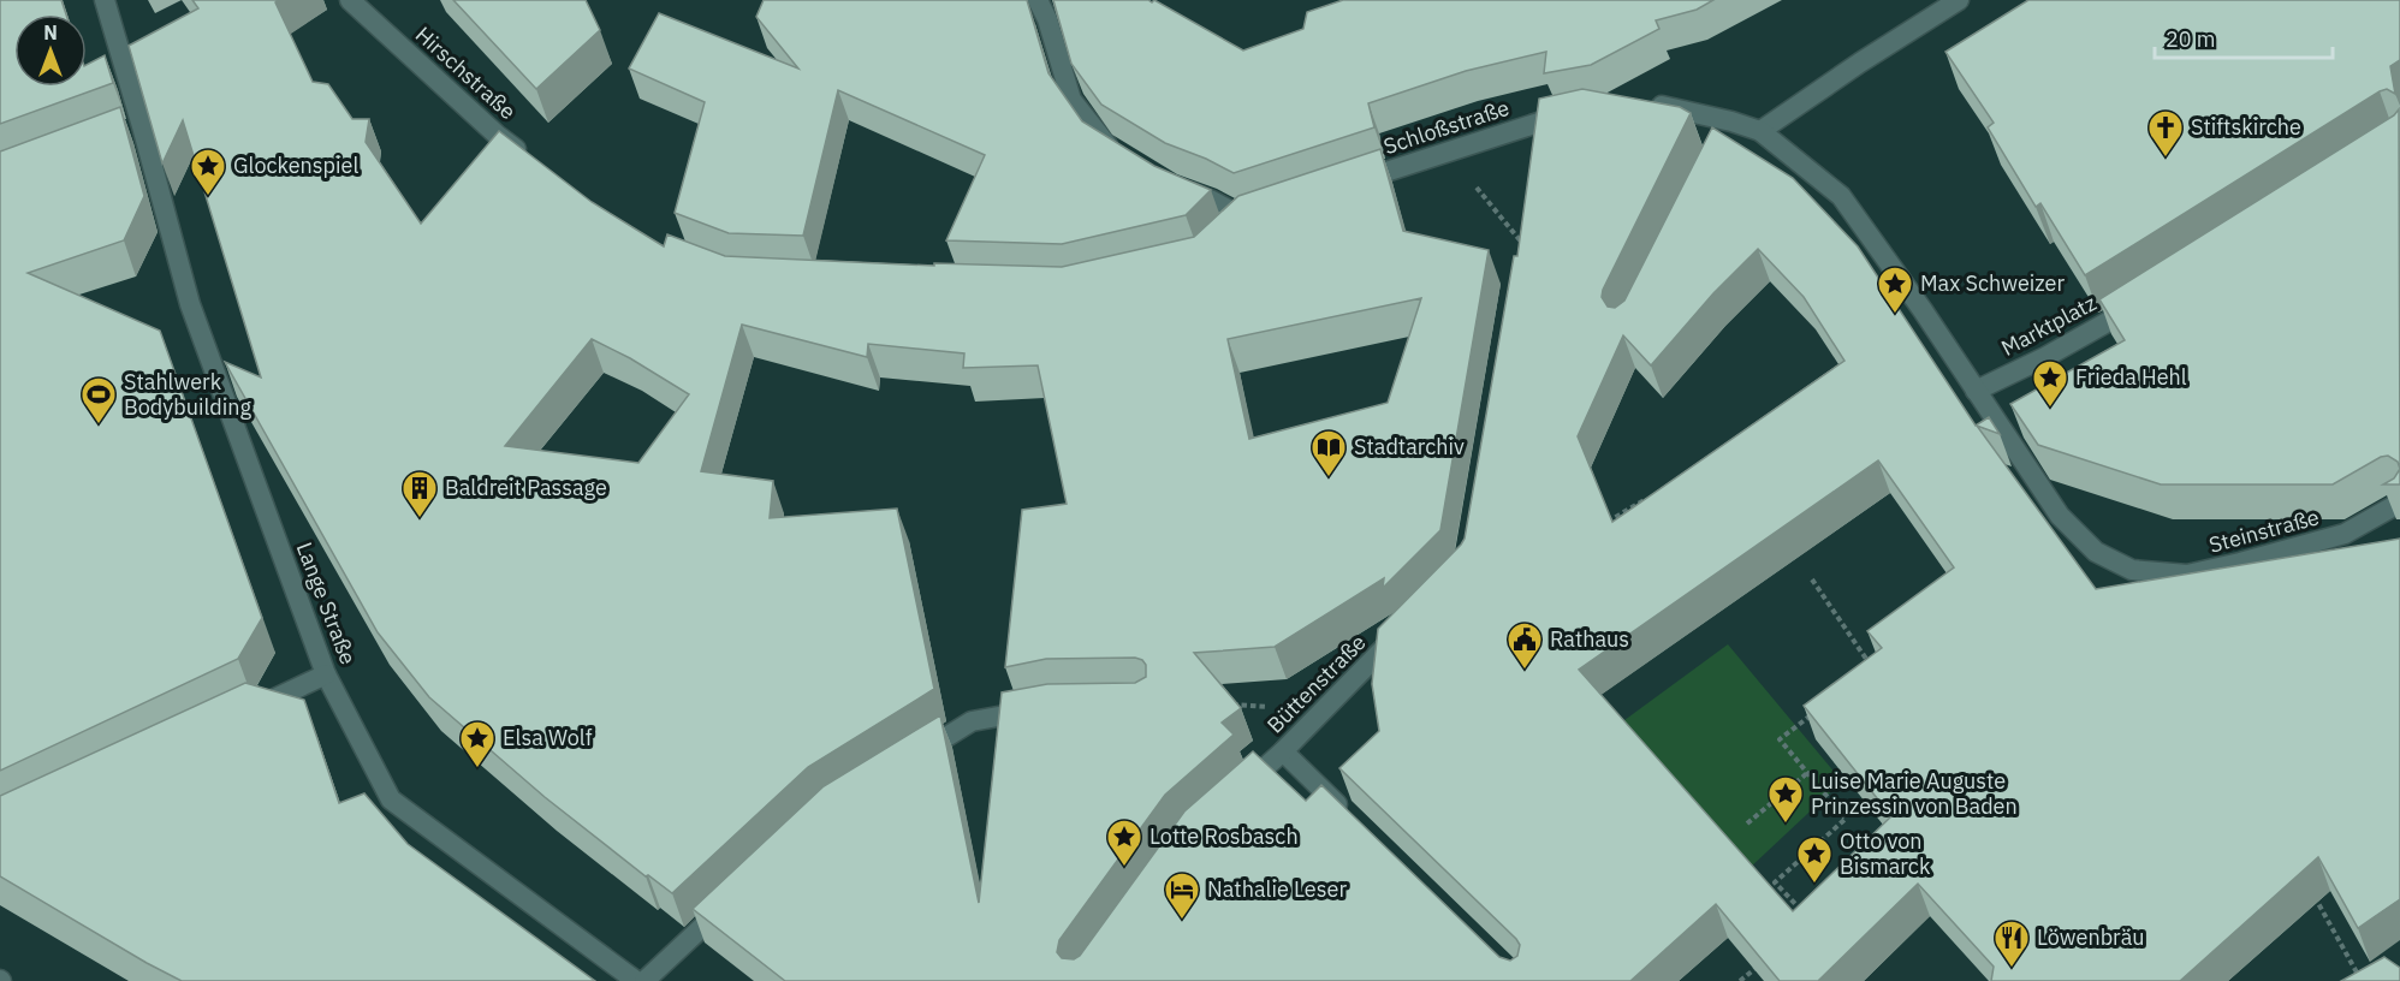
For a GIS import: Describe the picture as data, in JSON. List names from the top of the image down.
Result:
{
  "streets": {
    "street": [
      "Hirschstraße",
      "Schloßstraße",
      "Marktplatz",
      "Steinstraße",
      "Lange Straße",
      "Büttenstraße"
    ]
  },
  "crossings": [
    ["Marktplatz", "Steinstraße"]
  ],
  "places": {
    "church": ["Stiftskirche"],
    "place": [
      "Glockenspiel",
      "Max Schweizer",
      "Frieda Hehl",
      "Elsa Wolf",
      "Luise Marie Auguste Prinzessin von Baden",
      "Lotte Rosbasch",
      "Otto von Bismarck"
    ],
    "sports": ["Stahlwerk Bodybuilding"],
    "library": ["Stadtarchiv"],
    "building": ["Baldreit Passage"],
    "public building": ["Rathaus"],
    "hotel": ["Nathalie Leser"],
    "restaurant": ["Löwenbräu"]
  },
  "scale_bar": "20 m",
  "north": "top"
}
